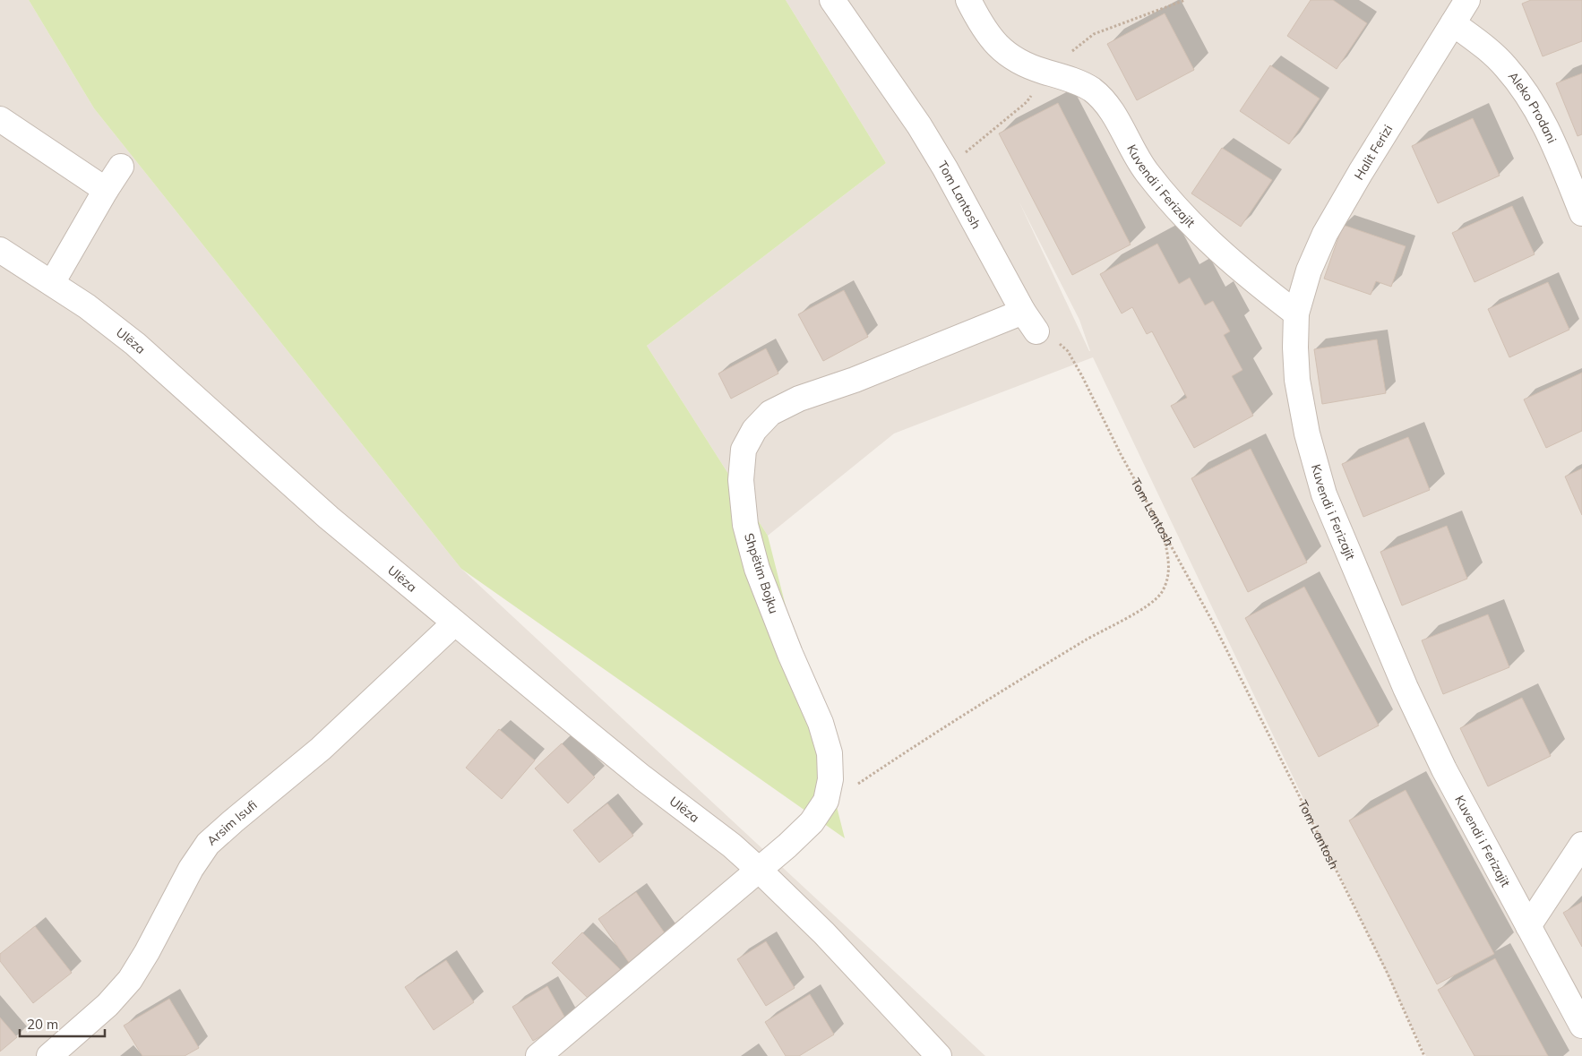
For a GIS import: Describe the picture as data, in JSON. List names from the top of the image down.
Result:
{
  "streets": {
    "street": [
      "Aleko Prodani",
      "Halit Ferizi",
      "Kuvendi i Ferizajit",
      "Tom Lantosh",
      "Ulëza",
      "Shpëtim Bojku",
      "Arsim Isufi"
    ]
  },
  "crossings": [
    ["Aleko Prodani", "Halit Ferizi"],
    ["Halit Ferizi", "Kuvendi i Ferizajit"],
    ["Tom Lantosh", "Shpëtim Bojku"],
    ["Ulëza", "Shpëtim Bojku"],
    ["Ulëza", "Arsim Isufi"]
  ],
  "scale_bar": "20 m"
}
